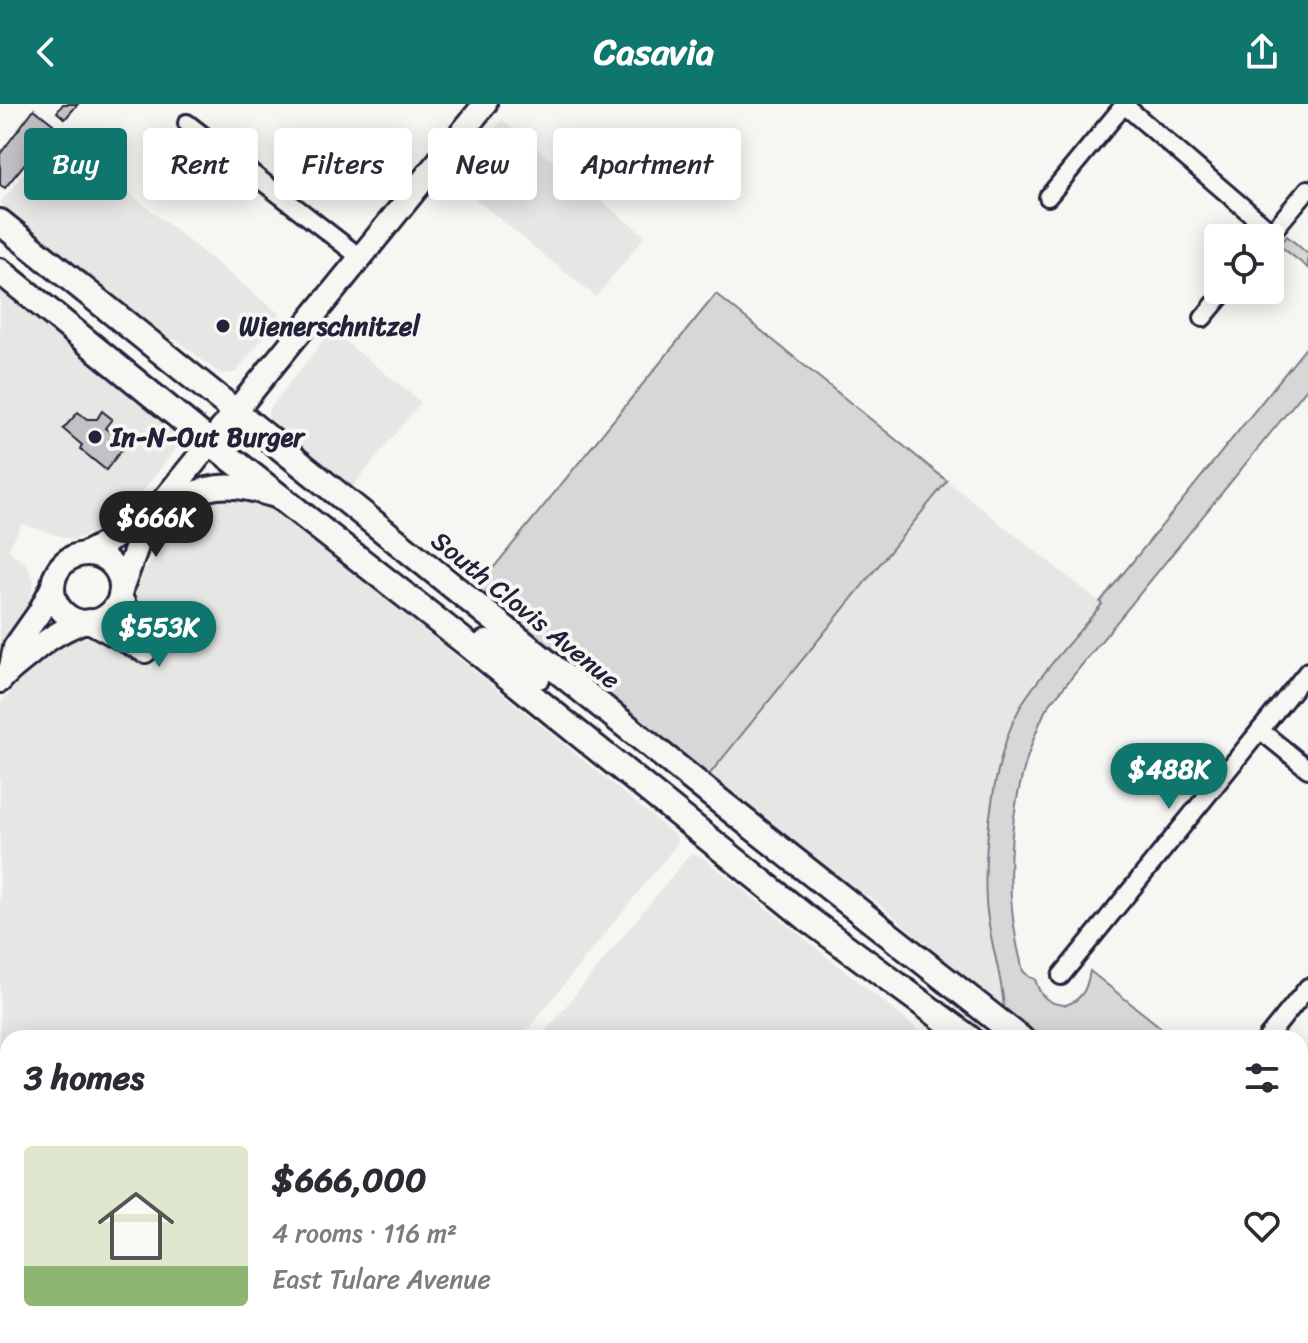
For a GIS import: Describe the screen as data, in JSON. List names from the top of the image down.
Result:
{
  "streets": {
    "main road": ["South Clovis Avenue"]
  },
  "places": ["Wienerschnitzel", "In-N-Out Burger"],
  "page": {
    "header": "Casavia",
    "chip": [
      "Buy",
      "Rent",
      "Filters",
      "New",
      "Apartment"
    ],
    "price": ["$666K", "$553K", "$488K"],
    "heading": "3 homes",
    "list": [
      {
        "name": "$666,000",
        "note": "4 rooms · 116 m² · East Tulare Avenue"
      }
    ]
  }
}
